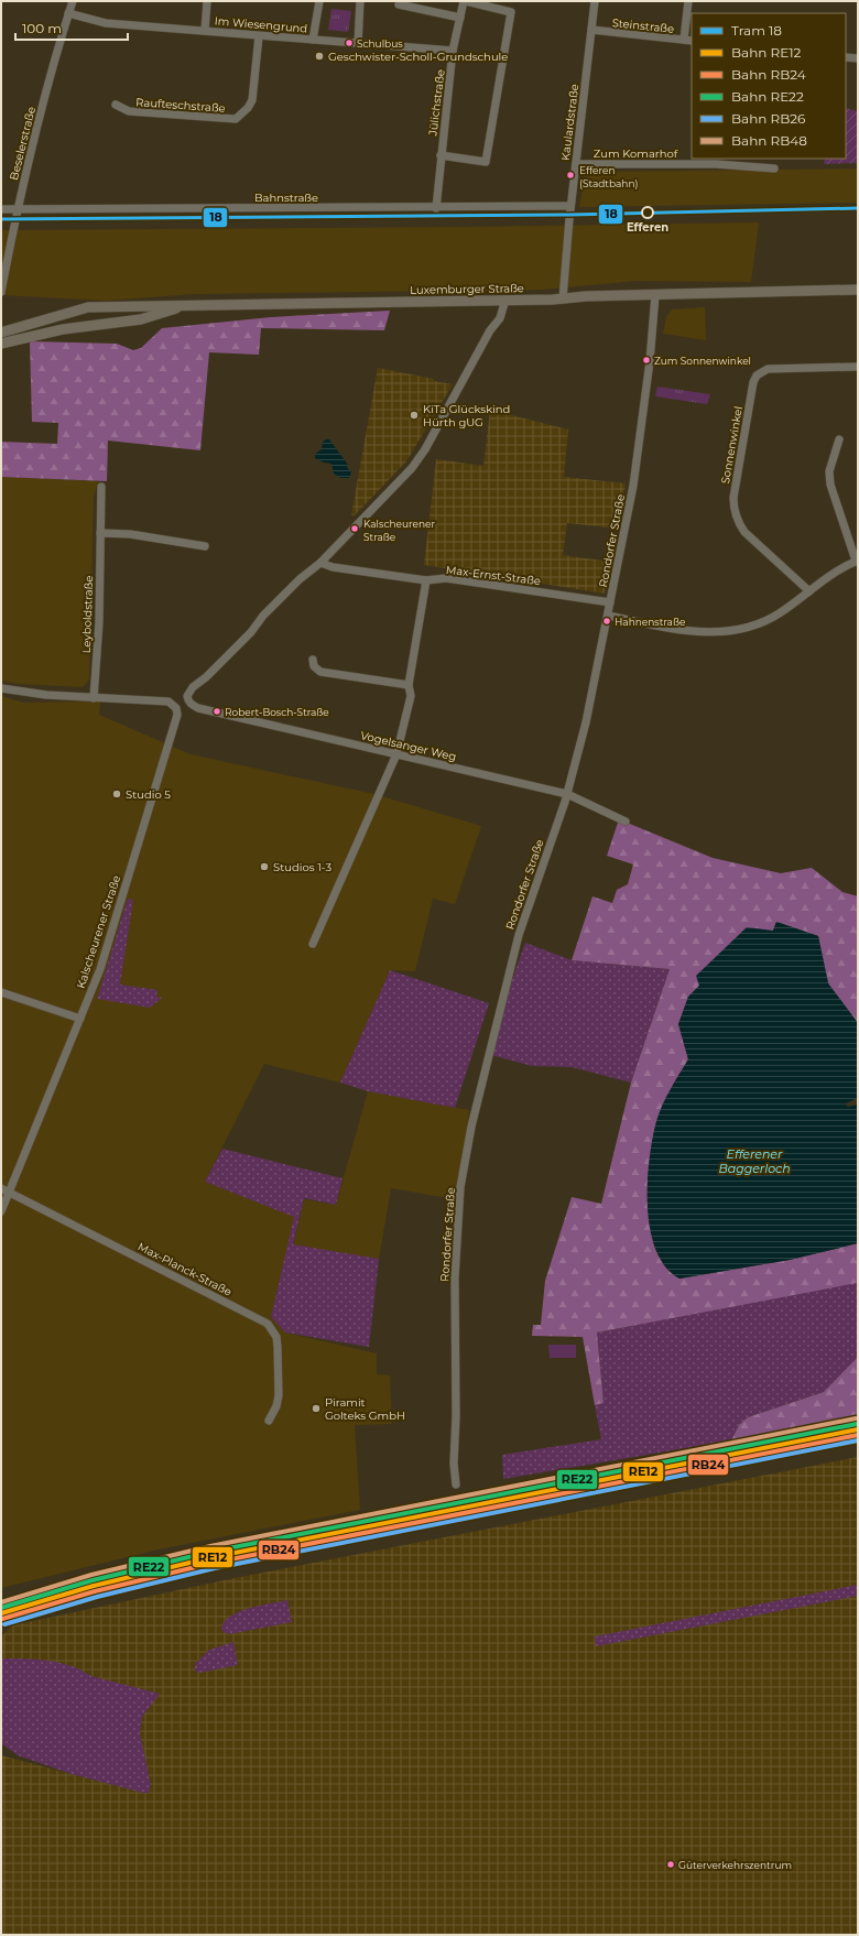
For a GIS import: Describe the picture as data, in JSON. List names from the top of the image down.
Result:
{
  "streets": {
    "main road": ["Luxemburger Straße"],
    "street": [
      "Im Wiesengrund",
      "Steinstraße",
      "Jülichstraße",
      "Raufteschstraße",
      "Kaulardstraße",
      "Beselerstraße",
      "Zum Komarhof",
      "Bahnstraße",
      "Sonnenwinkel",
      "Rondorfer Straße",
      "Max-Ernst-Straße",
      "Leyboldstraße",
      "Vogelsanger Weg",
      "Kalscheurener Straße",
      "Max-Planck-Straße"
    ]
  },
  "crossings": [
    ["Im Wiesengrund", "Jülichstraße"],
    ["Im Wiesengrund", "Raufteschstraße"],
    ["Im Wiesengrund", "Beselerstraße"],
    ["Steinstraße", "Kaulardstraße"],
    ["Jülichstraße", "Bahnstraße"],
    ["Kaulardstraße", "Zum Komarhof"],
    ["Kaulardstraße", "Bahnstraße"],
    ["Kaulardstraße", "Luxemburger Straße"],
    ["Beselerstraße", "Bahnstraße"],
    ["Luxemburger Straße", "Rondorfer Straße"],
    ["Rondorfer Straße", "Max-Ernst-Straße"],
    ["Rondorfer Straße", "Vogelsanger Weg"],
    ["Max-Ernst-Straße", "Vogelsanger Weg"],
    ["Leyboldstraße", "Kalscheurener Straße"],
    ["Kalscheurener Straße", "Max-Planck-Straße"]
  ],
  "water": ["Efferener Baggerloch"],
  "places": [
    "Schulbus",
    "Geschwister-Scholl-Grundschule",
    "Efferen (Stadtbahn)",
    "Efferen",
    "Zum Sonnenwinkel",
    "KiTa Glückskind Hürth gUG",
    "Kalscheurener Straße",
    "Hahnenstraße",
    "Robert-Bosch-Straße",
    "Studio 5",
    "Studios 1-3",
    "Piramit Golteks GmbH",
    "Güterverkehrszentrum"
  ],
  "lines": [
    "tram line 18",
    "rail line RB48",
    "rail line RE22",
    "rail line RE12",
    "rail line RB24",
    "rail line RB26"
  ],
  "legend": [
    "Tram 18",
    "Bahn RE12",
    "Bahn RB24",
    "Bahn RE22",
    "Bahn RB26",
    "Bahn RB48"
  ],
  "scale_bar": "100 m"
}
